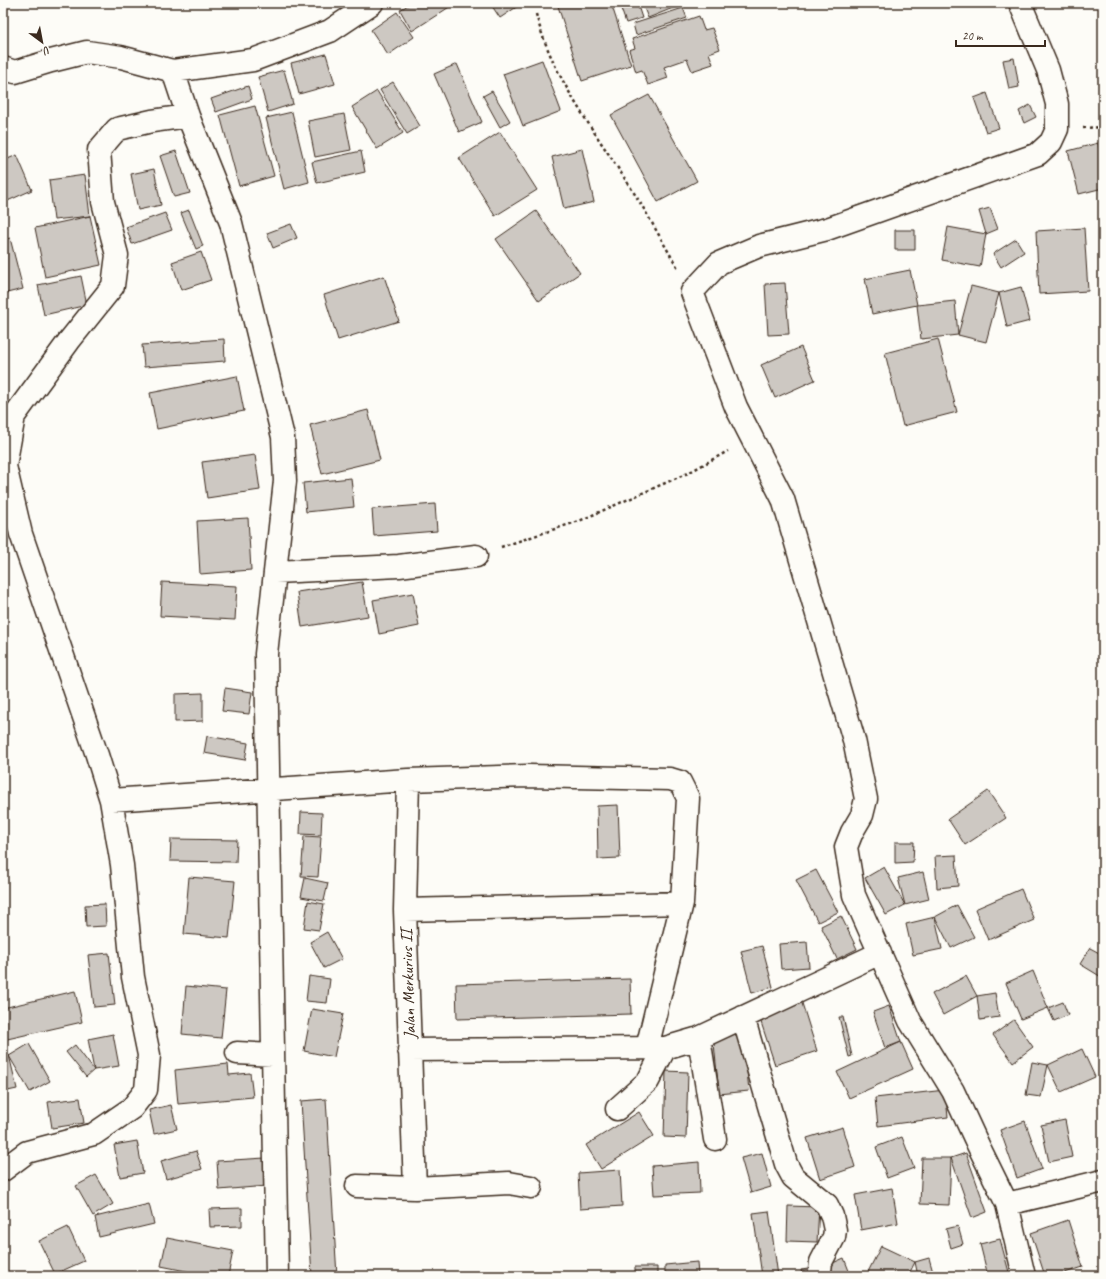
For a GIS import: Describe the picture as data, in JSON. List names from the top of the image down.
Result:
{
  "streets": {
    "street": ["Jalan Merkurius II"]
  },
  "scale_bar": "20 m",
  "north": "bottom right"
}
